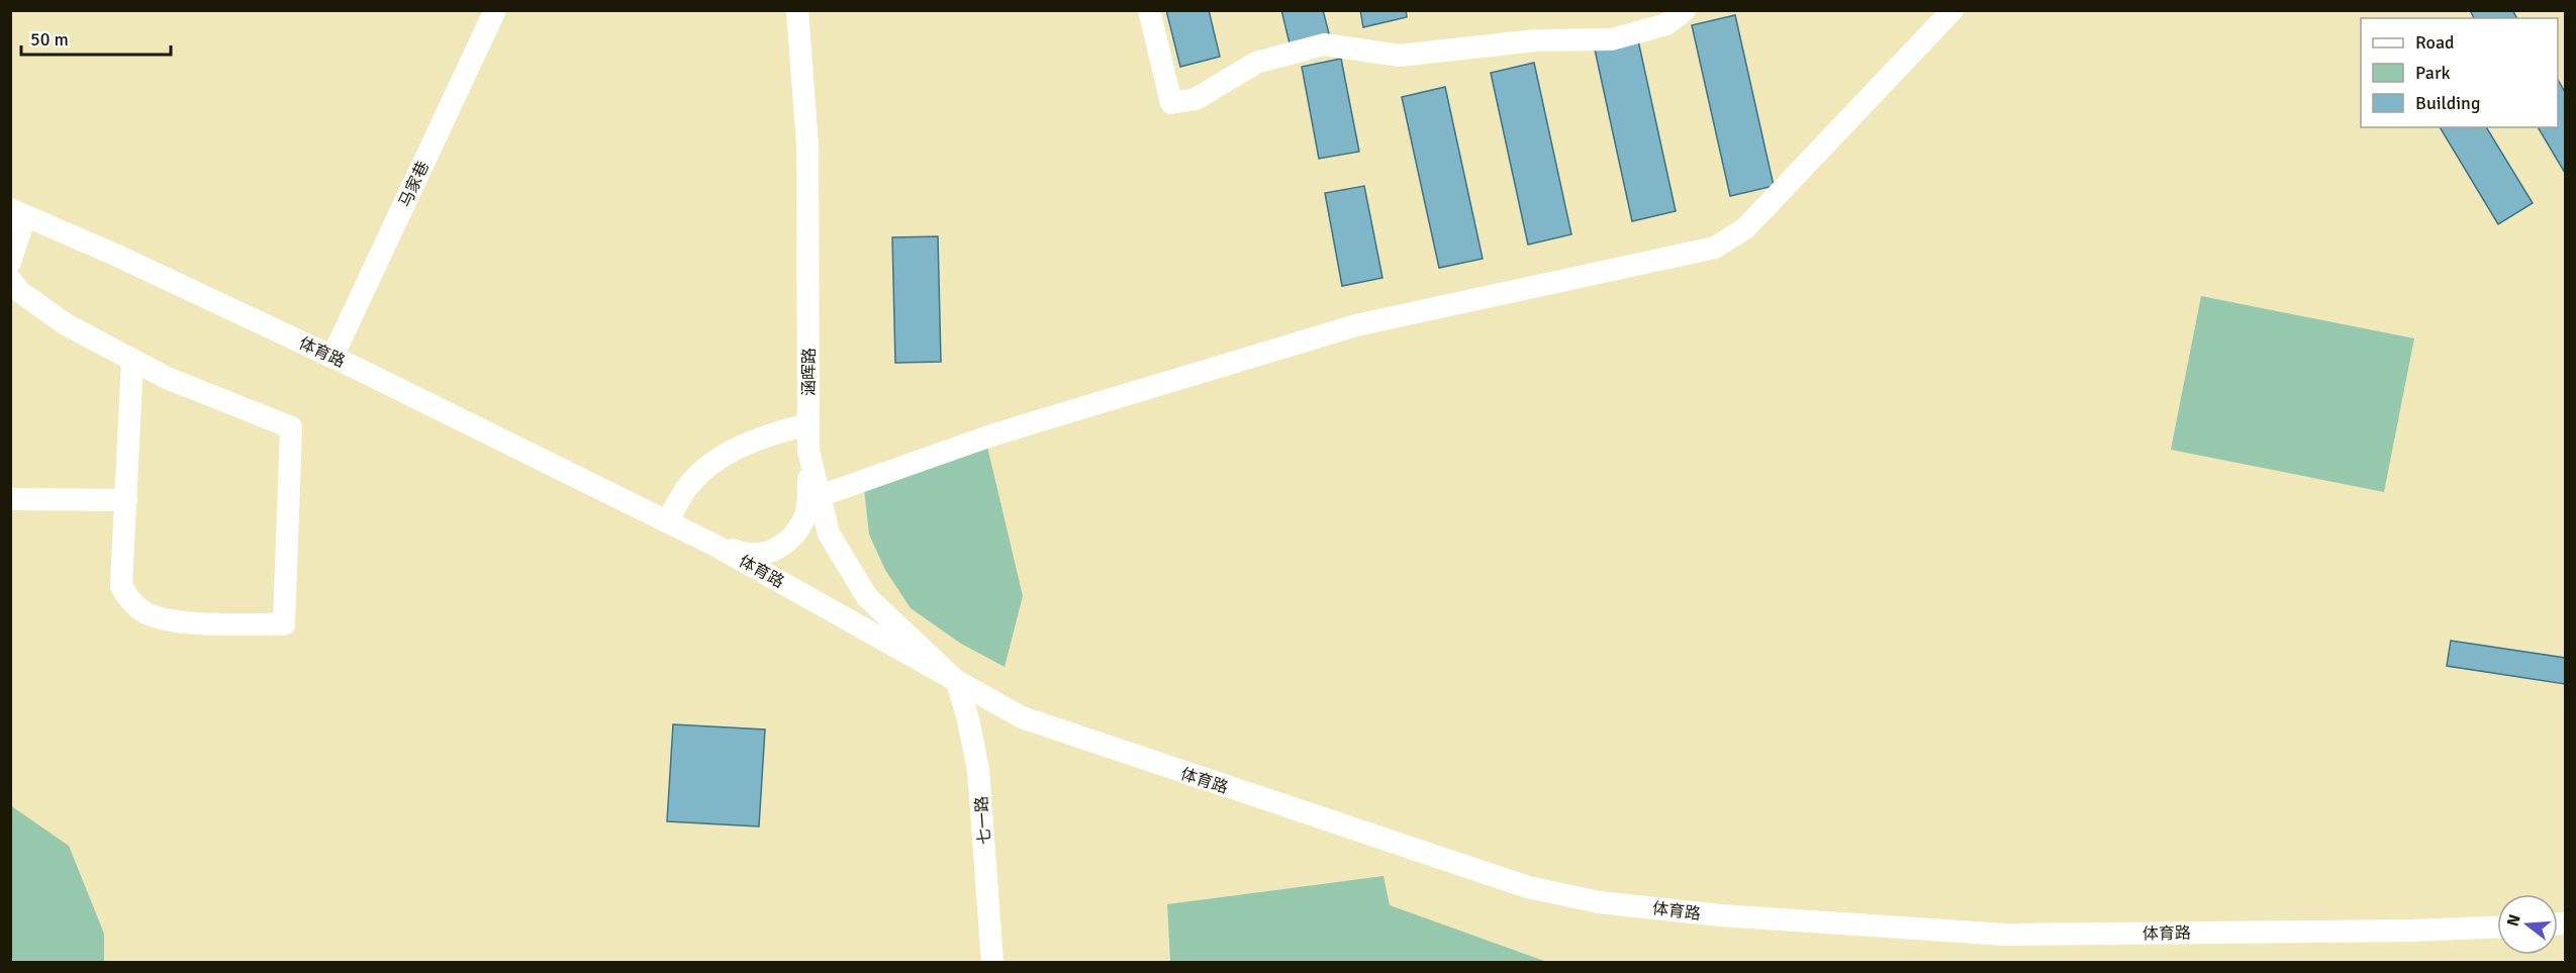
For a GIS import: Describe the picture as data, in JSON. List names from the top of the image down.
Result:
{
  "streets": {
    "street": [
      "马家巷",
      "体育路",
      "涵晖路",
      "七一路"
    ]
  },
  "crossings": [
    ["马家巷", "体育路"],
    ["体育路", "涵晖路"],
    ["体育路", "七一路"],
    ["涵晖路", "七一路"]
  ],
  "legend": ["Road", "Park", "Building"],
  "scale_bar": "50 m",
  "north": "left"
}
